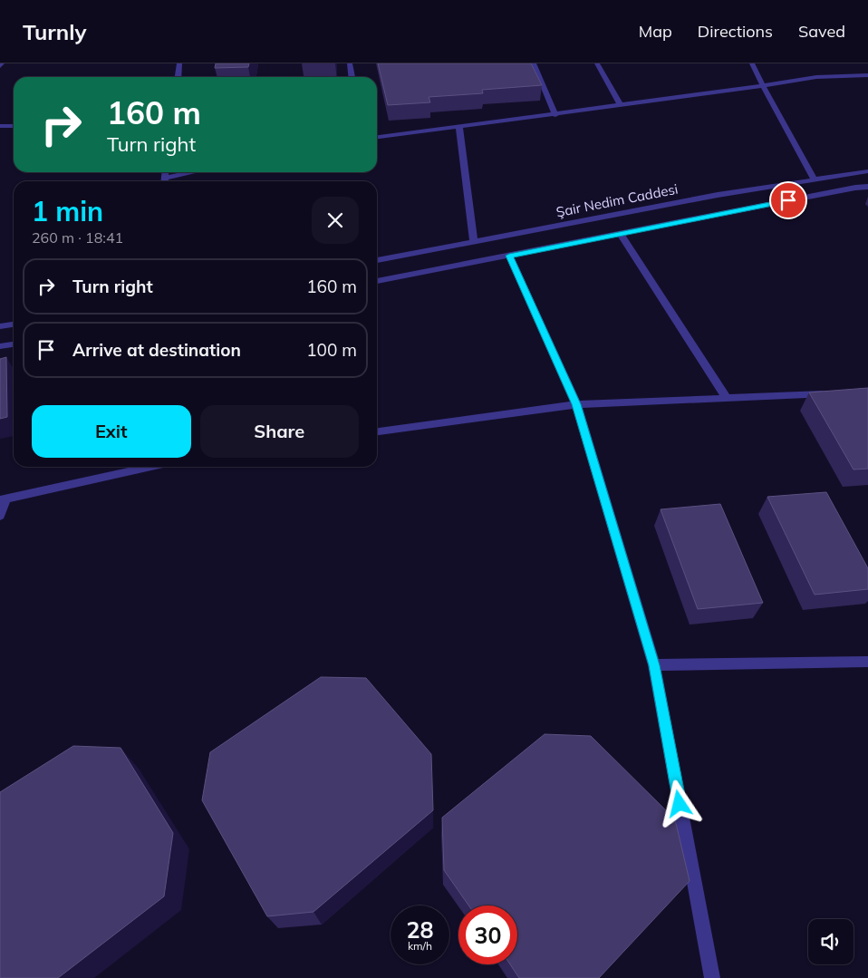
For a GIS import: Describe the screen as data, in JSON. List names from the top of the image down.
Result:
{
  "streets": {
    "street": ["Şair Nedim Caddesi"]
  },
  "page": {
    "header": "Turnly",
    "nav": ["Map", "Directions", "Saved"],
    "turn": ["160 m", "Turn right"],
    "heading": ["1 min", "260 m · 18:41"],
    "list": [
      {
        "name": "Turn right",
        "value": "160 m"
      },
      {
        "name": "Arrive at destination",
        "value": "100 m"
      }
    ],
    "buttons": ["Exit", "Share"],
    "speed": "28 km/h",
    "limit": "30"
  }
}
